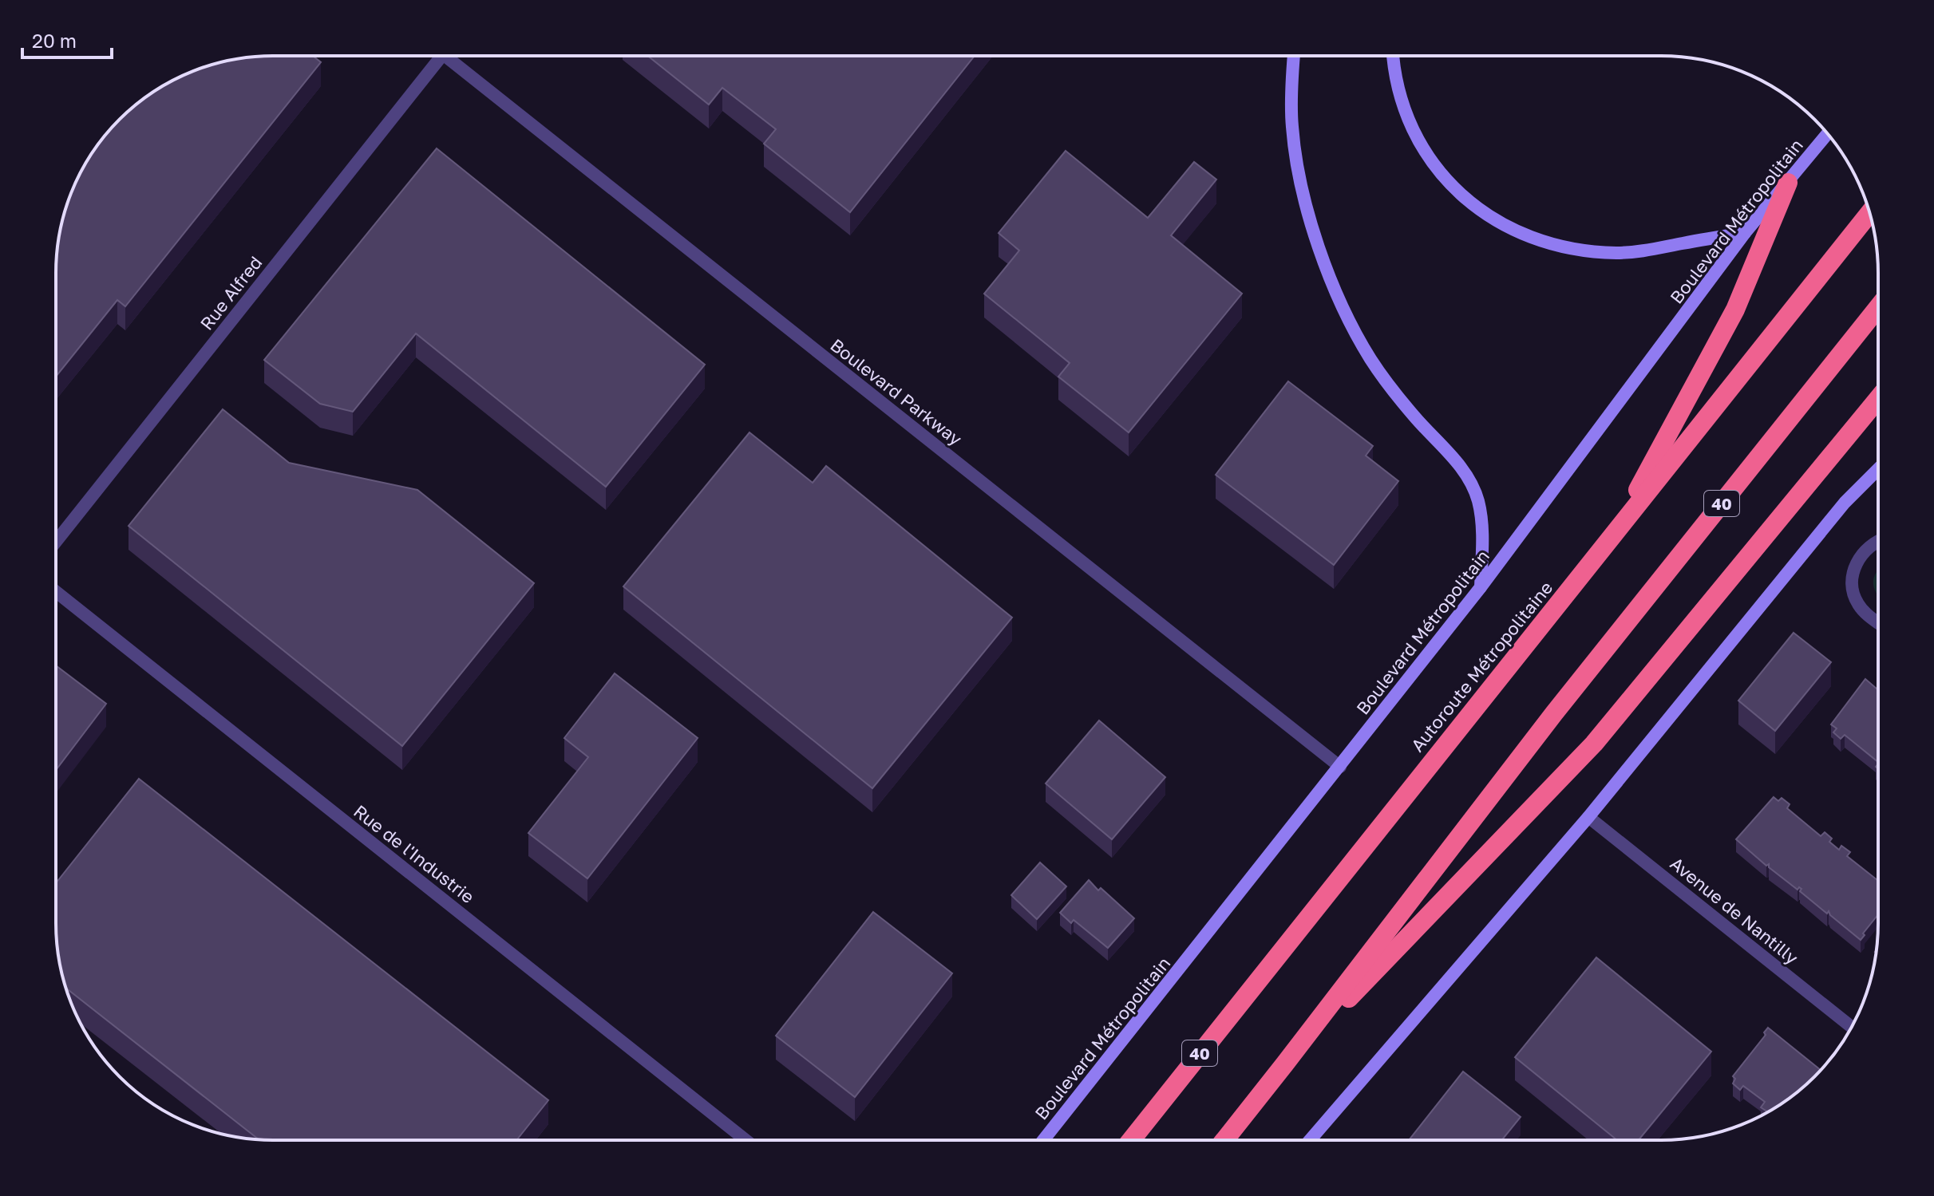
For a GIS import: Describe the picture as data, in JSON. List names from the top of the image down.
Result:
{
  "streets": {
    "highway": ["40", "Autoroute Métropolitaine"],
    "main road": ["Boulevard Métropolitain"],
    "street": [
      "Rue Alfred",
      "Boulevard Parkway",
      "Rue de l'Industrie",
      "Avenue de Nantilly"
    ]
  },
  "crossings": [
    ["Boulevard Métropolitain", "Boulevard Parkway"]
  ],
  "scale_bar": "20 m"
}
